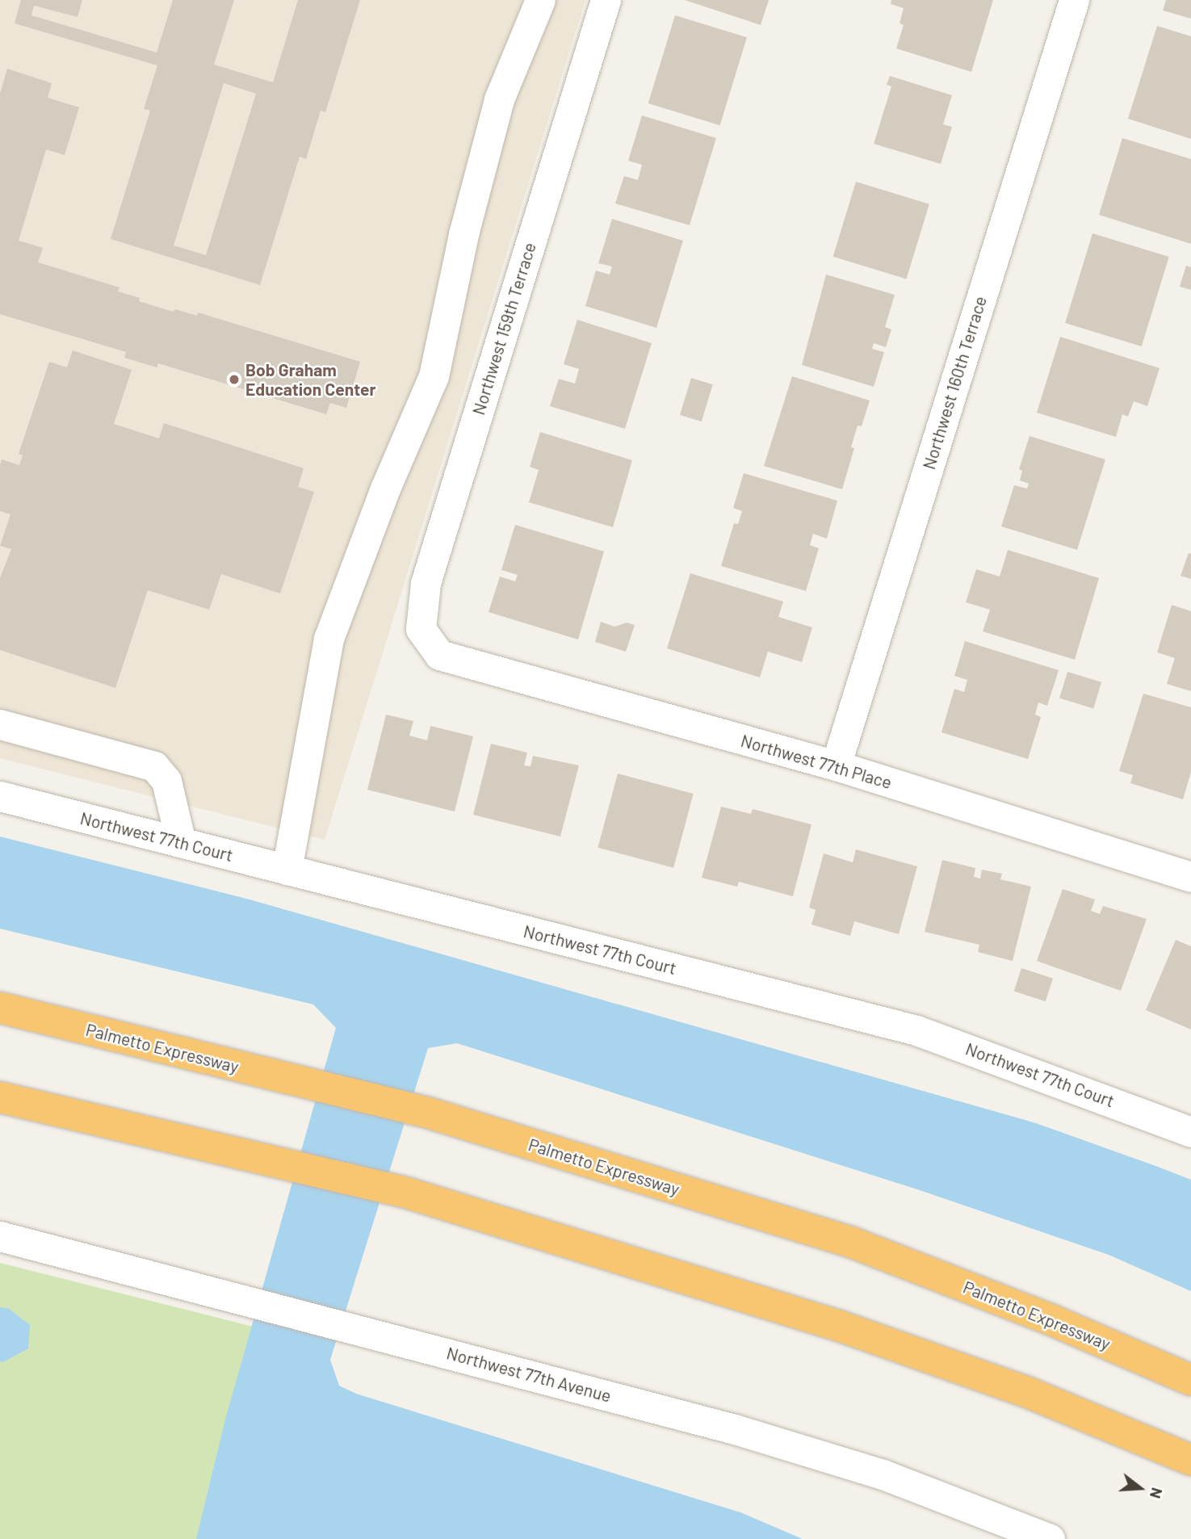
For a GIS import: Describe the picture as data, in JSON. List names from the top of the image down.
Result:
{
  "streets": {
    "highway": ["Palmetto Expressway"],
    "street": [
      "Northwest 159th Terrace",
      "Northwest 160th Terrace",
      "Northwest 77th Place",
      "Northwest 77th Court",
      "Northwest 77th Avenue"
    ]
  },
  "crossings": [
    ["Northwest 159th Terrace", "Northwest 77th Place"],
    ["Northwest 160th Terrace", "Northwest 77th Place"]
  ],
  "places": ["Bob Graham Education Center"],
  "north": "right"
}
